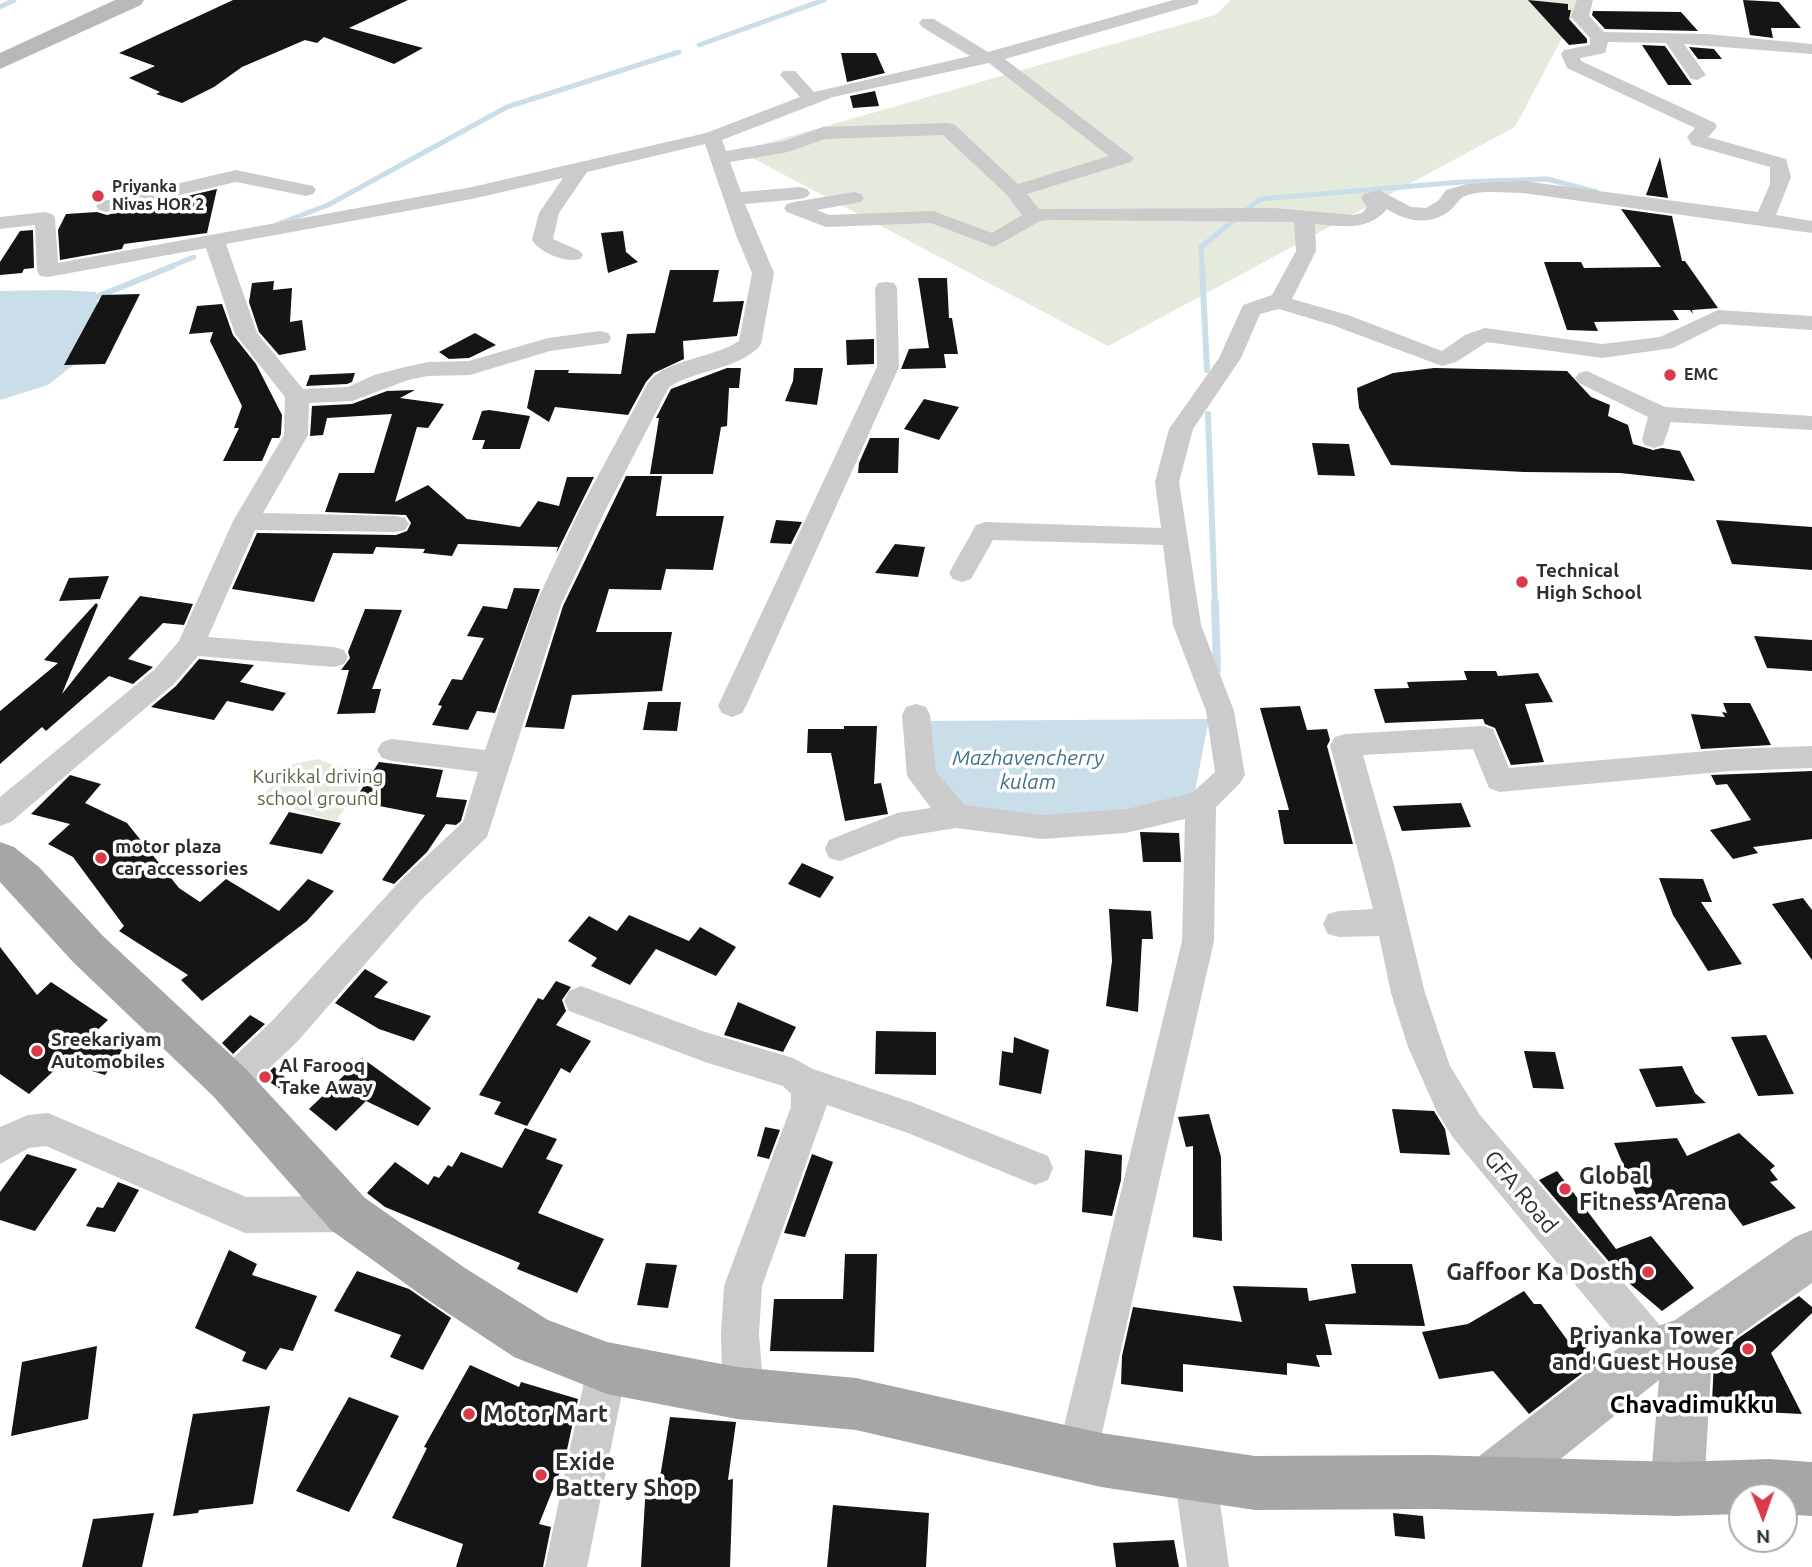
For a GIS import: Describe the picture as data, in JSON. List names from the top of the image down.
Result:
{
  "streets": {
    "street": ["GFA Road"]
  },
  "districts": ["Chavadimukku"],
  "water": ["Mazhavencherry kulam"],
  "parks": ["Kurikkal driving school ground"],
  "places": [
    "Priyanka Nivas HOR 2",
    "EMC",
    "Technical High School",
    "motor plaza car accessories",
    "Sreekariyam Automobiles",
    "Al Farooq Take Away",
    "Global Fitness Arena",
    "Gaffoor Ka Dosth",
    "Priyanka Tower and Guest House",
    "Motor Mart",
    "Exide Battery Shop"
  ],
  "north": "bottom"
}
